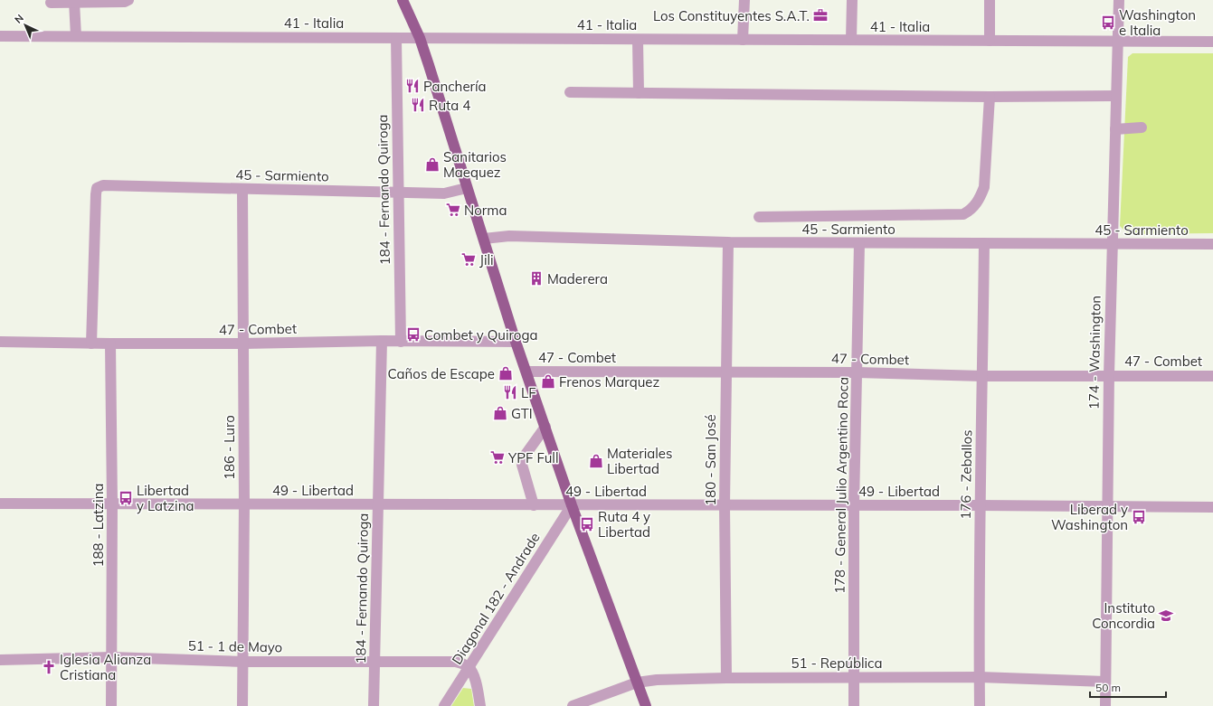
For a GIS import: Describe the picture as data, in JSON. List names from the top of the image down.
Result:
{
  "streets": {
    "street": [
      "41 - Italia",
      "45 - Sarmiento",
      "184 - Fernando Quiroga",
      "47 - Combet",
      "174 - Washington",
      "186 - Luro",
      "180 - San José",
      "176 - Zeballos",
      "178 - General Julio Argentino Roca",
      "49 - Libertad",
      "188 - Latzina",
      "Diagonal 182 - Andrade",
      "51 - 1 de Mayo",
      "51 - República"
    ]
  },
  "crossings": [
    ["41 - Italia", "184 - Fernando Quiroga"],
    ["41 - Italia", "174 - Washington"],
    ["45 - Sarmiento", "184 - Fernando Quiroga"],
    ["45 - Sarmiento", "47 - Combet"],
    ["45 - Sarmiento", "174 - Washington"],
    ["45 - Sarmiento", "186 - Luro"],
    ["45 - Sarmiento", "180 - San José"],
    ["45 - Sarmiento", "176 - Zeballos"],
    ["45 - Sarmiento", "178 - General Julio Argentino Roca"],
    ["184 - Fernando Quiroga", "47 - Combet"],
    ["184 - Fernando Quiroga", "49 - Libertad"],
    ["184 - Fernando Quiroga", "51 - 1 de Mayo"],
    ["47 - Combet", "174 - Washington"],
    ["47 - Combet", "186 - Luro"],
    ["47 - Combet", "180 - San José"],
    ["47 - Combet", "176 - Zeballos"],
    ["47 - Combet", "178 - General Julio Argentino Roca"],
    ["47 - Combet", "188 - Latzina"],
    ["174 - Washington", "49 - Libertad"],
    ["174 - Washington", "51 - República"],
    ["186 - Luro", "49 - Libertad"],
    ["186 - Luro", "51 - 1 de Mayo"],
    ["180 - San José", "49 - Libertad"],
    ["180 - San José", "51 - República"],
    ["176 - Zeballos", "49 - Libertad"],
    ["176 - Zeballos", "51 - República"],
    ["178 - General Julio Argentino Roca", "49 - Libertad"],
    ["178 - General Julio Argentino Roca", "51 - República"],
    ["49 - Libertad", "188 - Latzina"],
    ["49 - Libertad", "Diagonal 182 - Andrade"],
    ["188 - Latzina", "51 - 1 de Mayo"],
    ["Diagonal 182 - Andrade", "51 - 1 de Mayo"]
  ],
  "places": {
    "office": ["Los Constituyentes S.A.T."],
    "bus stop": [
      "Washington e Italia",
      "Combet y Quiroga",
      "Libertad y Latzina",
      "Liberad y Washington",
      "Ruta 4 y Libertad"
    ],
    "restaurant": ["Panchería", "Ruta 4", "LF"],
    "shop": [
      "Sanitarios Maequez",
      "Caños de Escape",
      "Frenos Marquez",
      "GTI",
      "Materiales Libertad"
    ],
    "supermarket": ["Norma", "Jili", "YPF Full"],
    "building": ["Maderera"],
    "school or university": ["Instituto Concordia"],
    "church": ["Iglesia Alianza Cristiana"]
  },
  "scale_bar": "50 m",
  "north": "top left"
}
